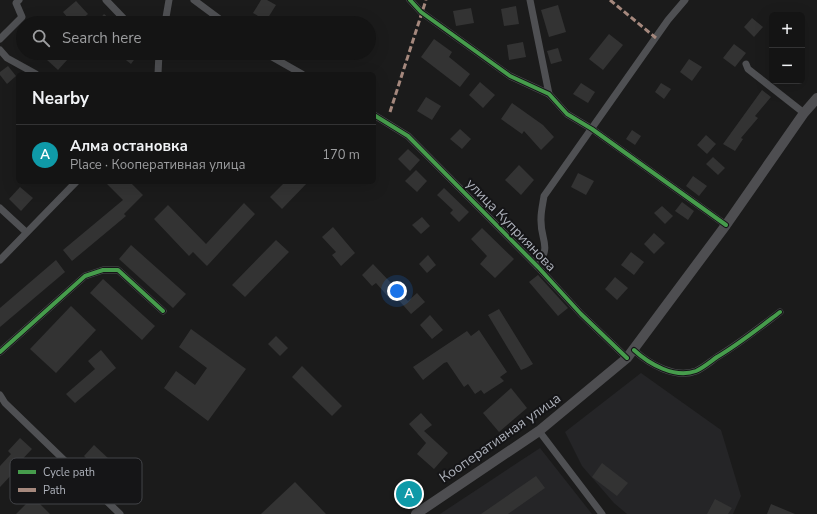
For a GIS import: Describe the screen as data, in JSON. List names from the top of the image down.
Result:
{
  "streets": {
    "main road": ["Кооперативная улица"],
    "street": ["улица Куприянова"]
  },
  "crossings": [
    ["улица Куприянова", "Кооперативная улица"]
  ],
  "legend": ["Cycle path", "Path"],
  "page": {
    "map_buttons": ["+", "−"],
    "search": "Search here",
    "heading": "Nearby",
    "list": [
      {
        "mark": "A",
        "name": "Алма остановка",
        "note": "Place · Кооперативная улица",
        "value": "170 m"
      }
    ],
    "pins": "A"
  }
}
